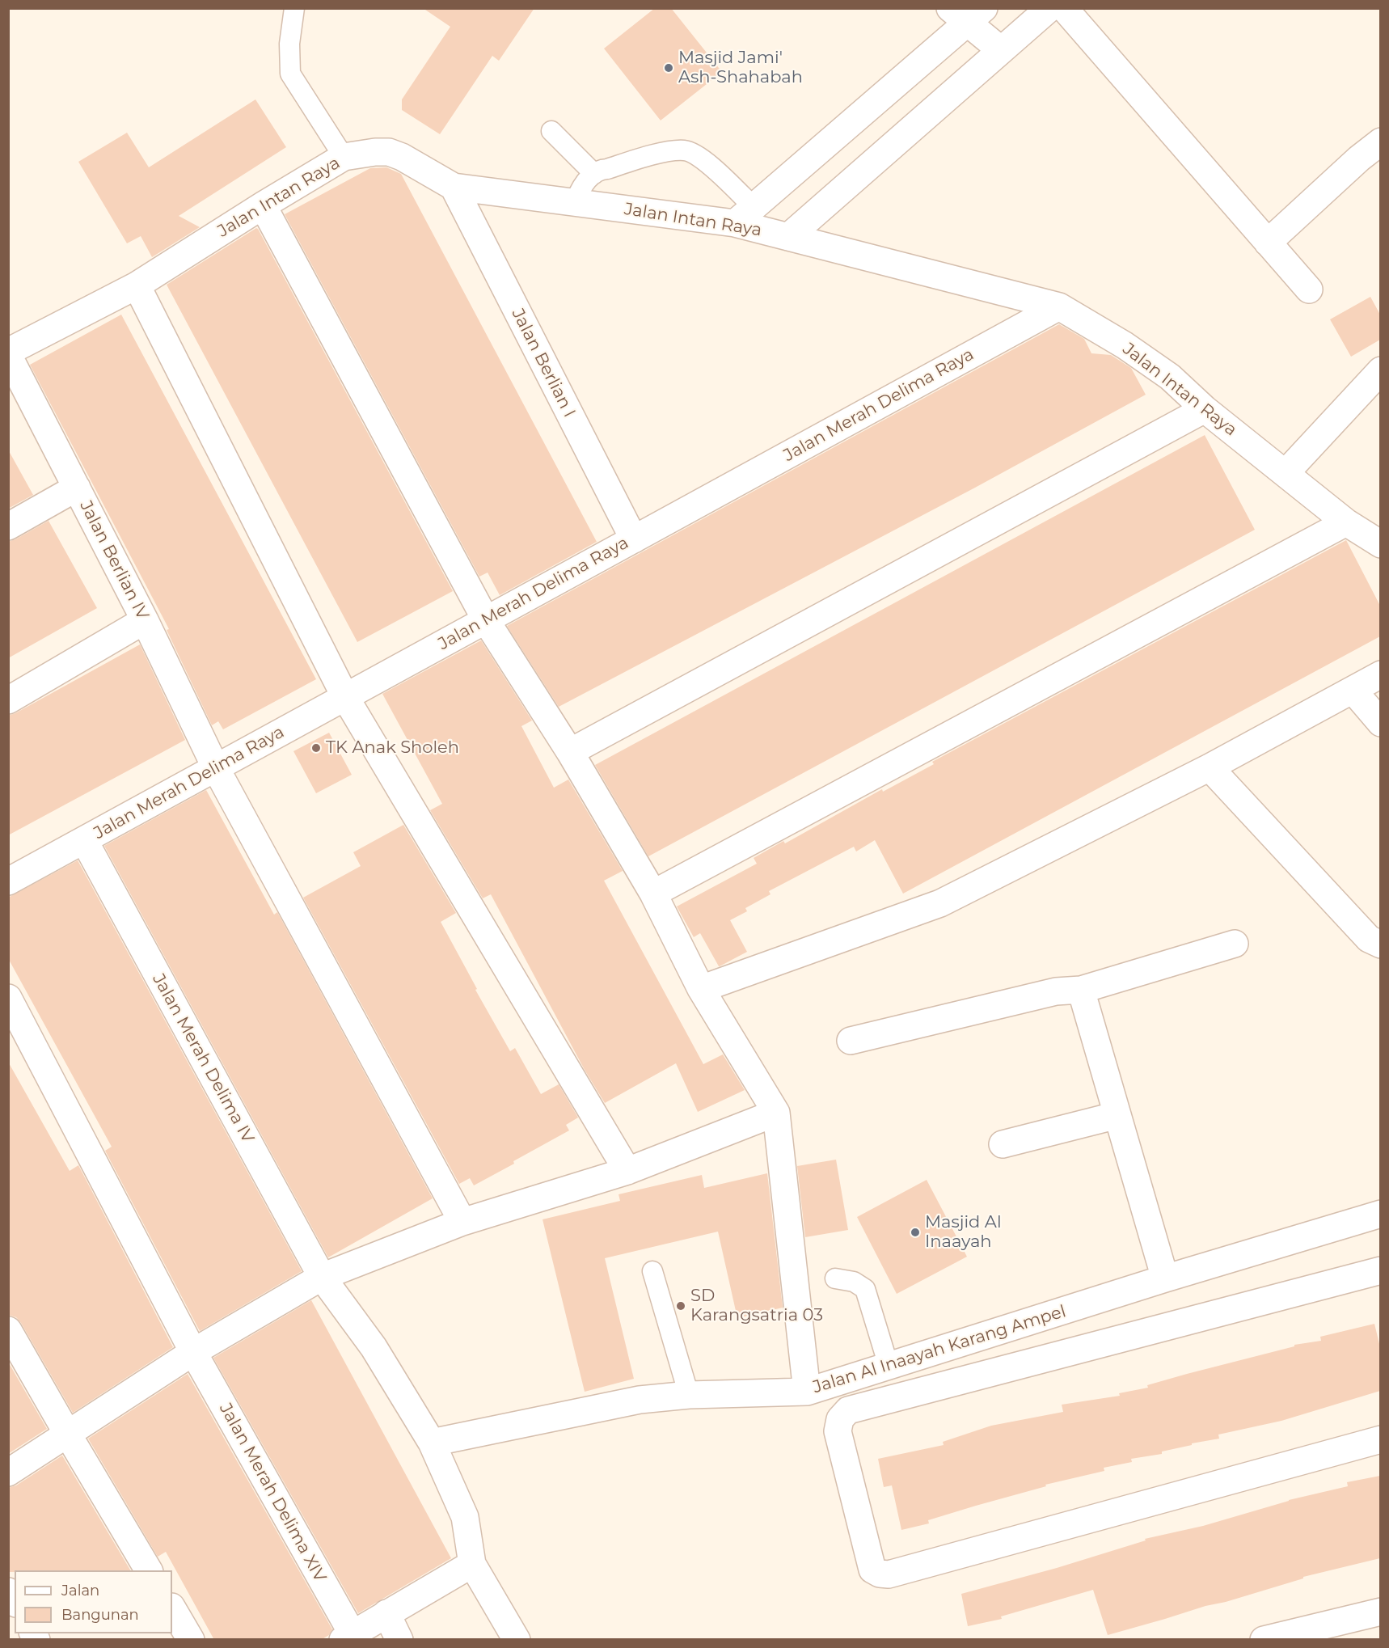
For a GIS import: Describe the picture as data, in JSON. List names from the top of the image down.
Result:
{
  "streets": {
    "street": [
      "Jalan Intan Raya",
      "Jalan Berlian I",
      "Jalan Merah Delima Raya",
      "Jalan Berlian IV",
      "Jalan Merah Delima IV",
      "Jalan Al Inaayah Karang Ampel",
      "Jalan Merah Delima XIV"
    ]
  },
  "crossings": [
    ["Jalan Intan Raya", "Jalan Berlian I"],
    ["Jalan Intan Raya", "Jalan Merah Delima Raya"],
    ["Jalan Intan Raya", "Jalan Berlian IV"],
    ["Jalan Berlian I", "Jalan Merah Delima Raya"],
    ["Jalan Merah Delima Raya", "Jalan Berlian IV"],
    ["Jalan Merah Delima Raya", "Jalan Merah Delima IV"],
    ["Jalan Merah Delima IV", "Jalan Al Inaayah Karang Ampel"]
  ],
  "places": [
    "Masjid Jami' Ash-Shahabah",
    "TK Anak Sholeh",
    "Masjid Al Inaayah",
    "SD Karangsatria 03"
  ],
  "legend": ["Jalan", "Bangunan"]
}
